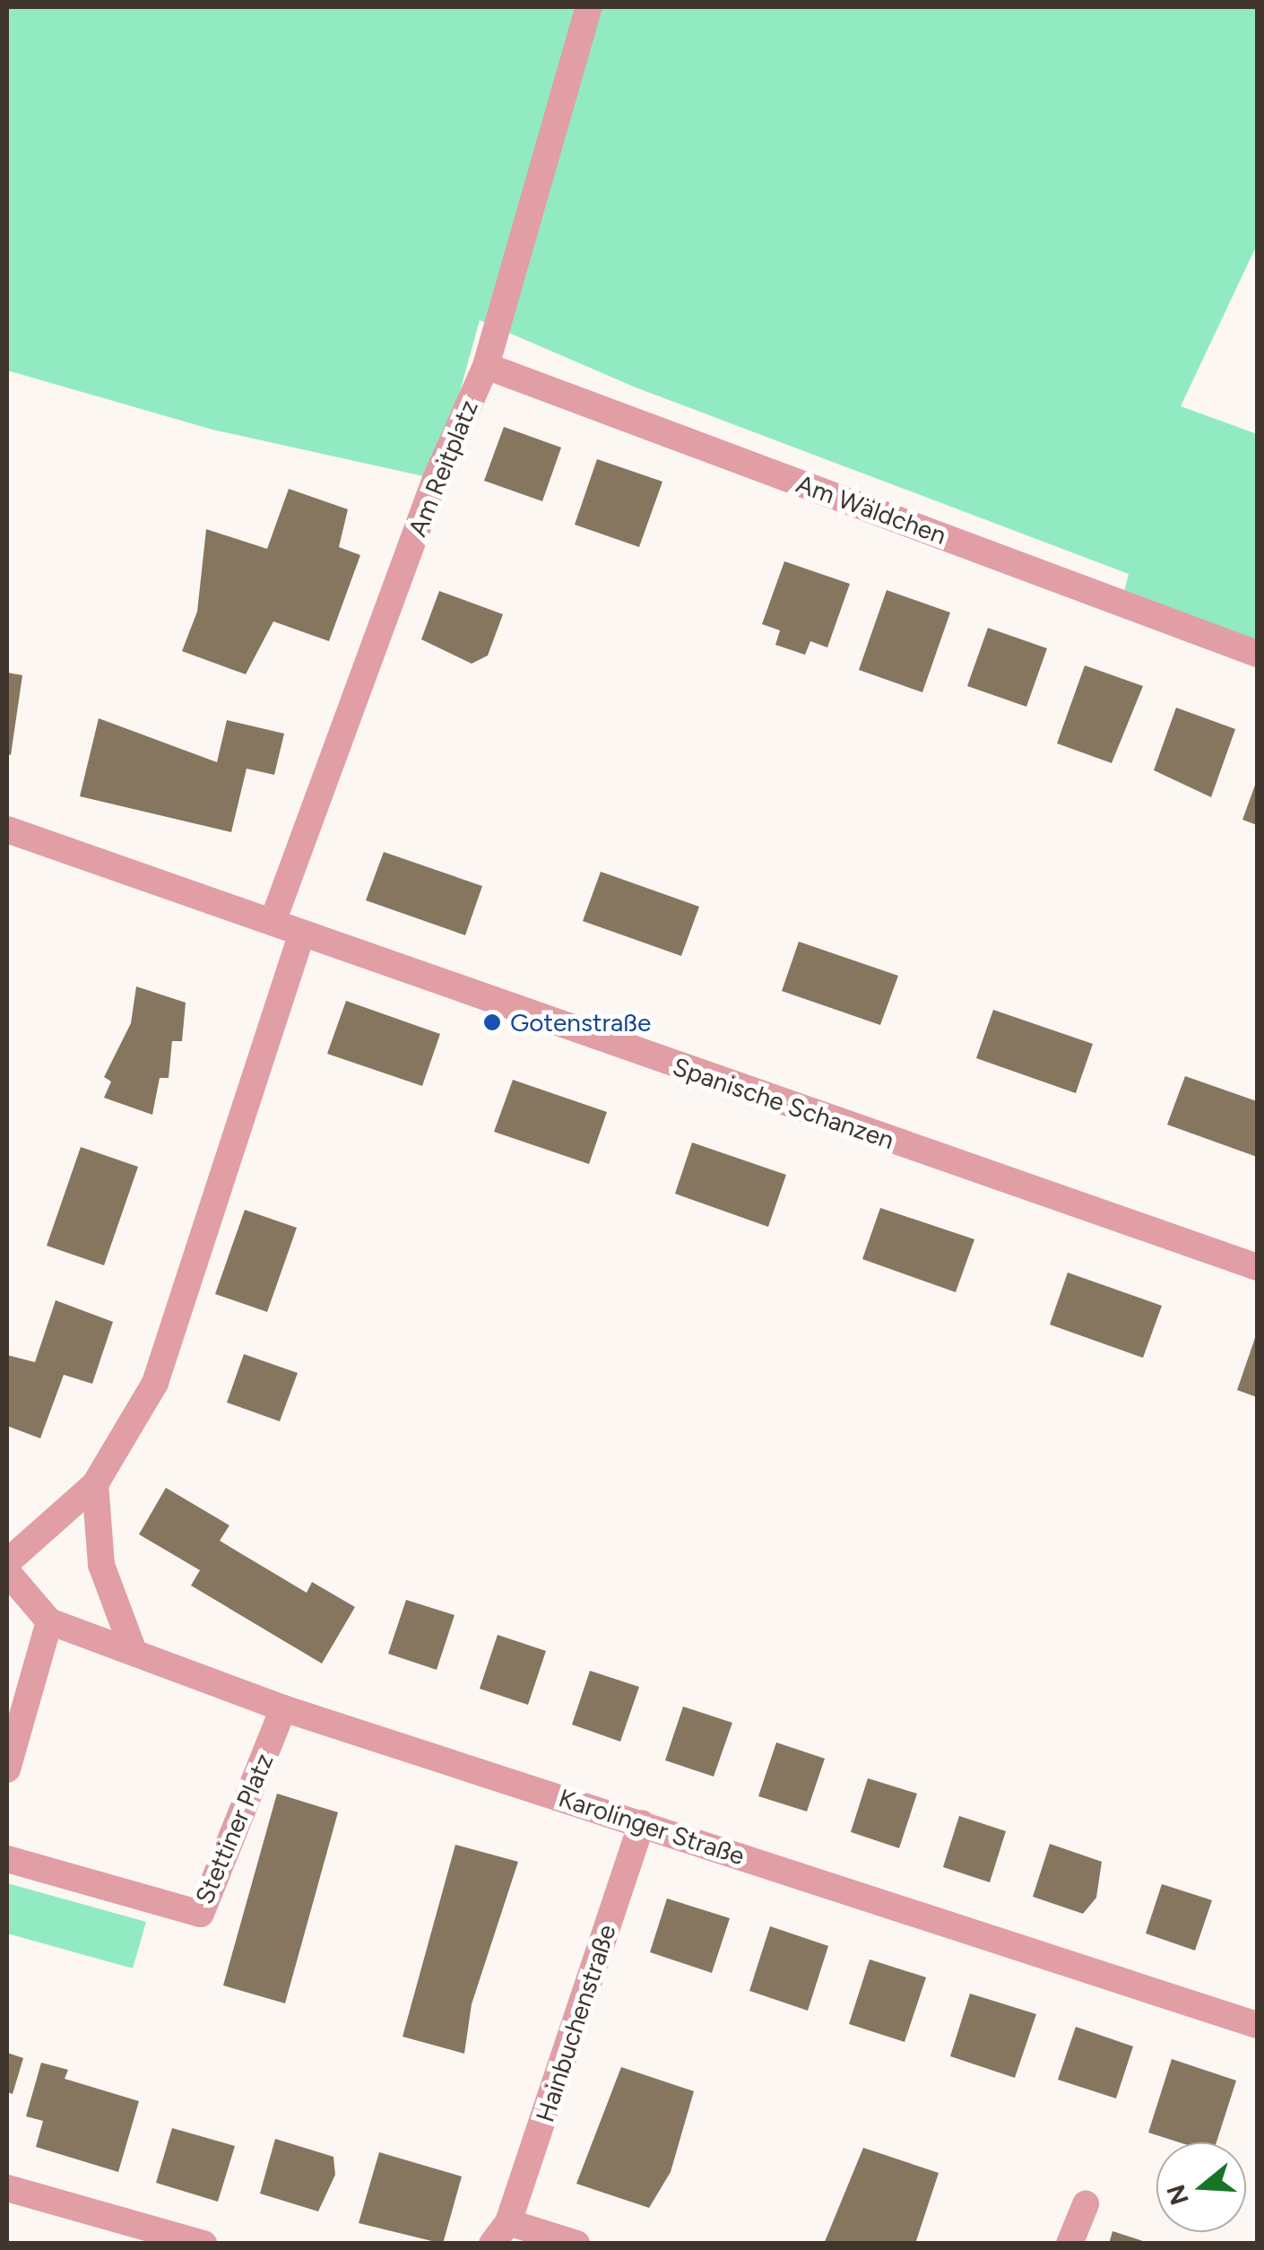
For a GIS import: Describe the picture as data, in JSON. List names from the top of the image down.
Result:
{
  "streets": {
    "street": [
      "Am Reitplatz",
      "Am Wäldchen",
      "Spanische Schanzen",
      "Karolinger Straße",
      "Stettiner Platz",
      "Hainbuchenstraße"
    ]
  },
  "crossings": [
    ["Am Reitplatz", "Am Wäldchen"],
    ["Am Reitplatz", "Spanische Schanzen"],
    ["Karolinger Straße", "Stettiner Platz"],
    ["Karolinger Straße", "Hainbuchenstraße"]
  ],
  "places": ["Gotenstraße"],
  "north": "left"
}
